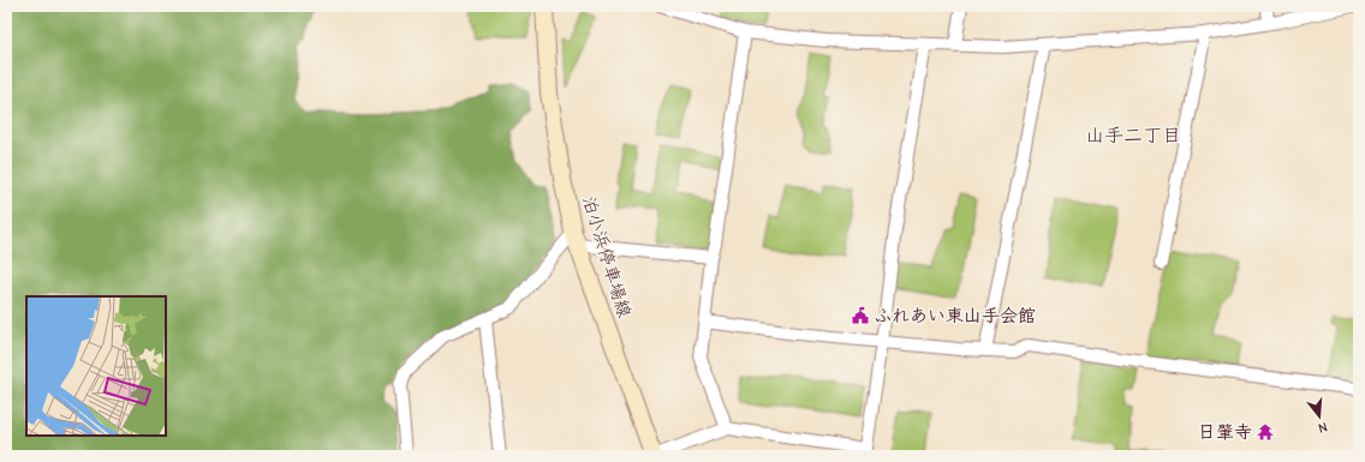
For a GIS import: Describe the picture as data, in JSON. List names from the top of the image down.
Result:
{
  "streets": {
    "main road": ["泊小浜停車場線"]
  },
  "districts": ["山手二丁目"],
  "places": {
    "public building": ["ふれあい東山手会館"],
    "temple": ["日肇寺"]
  },
  "north": "bottom"
}
